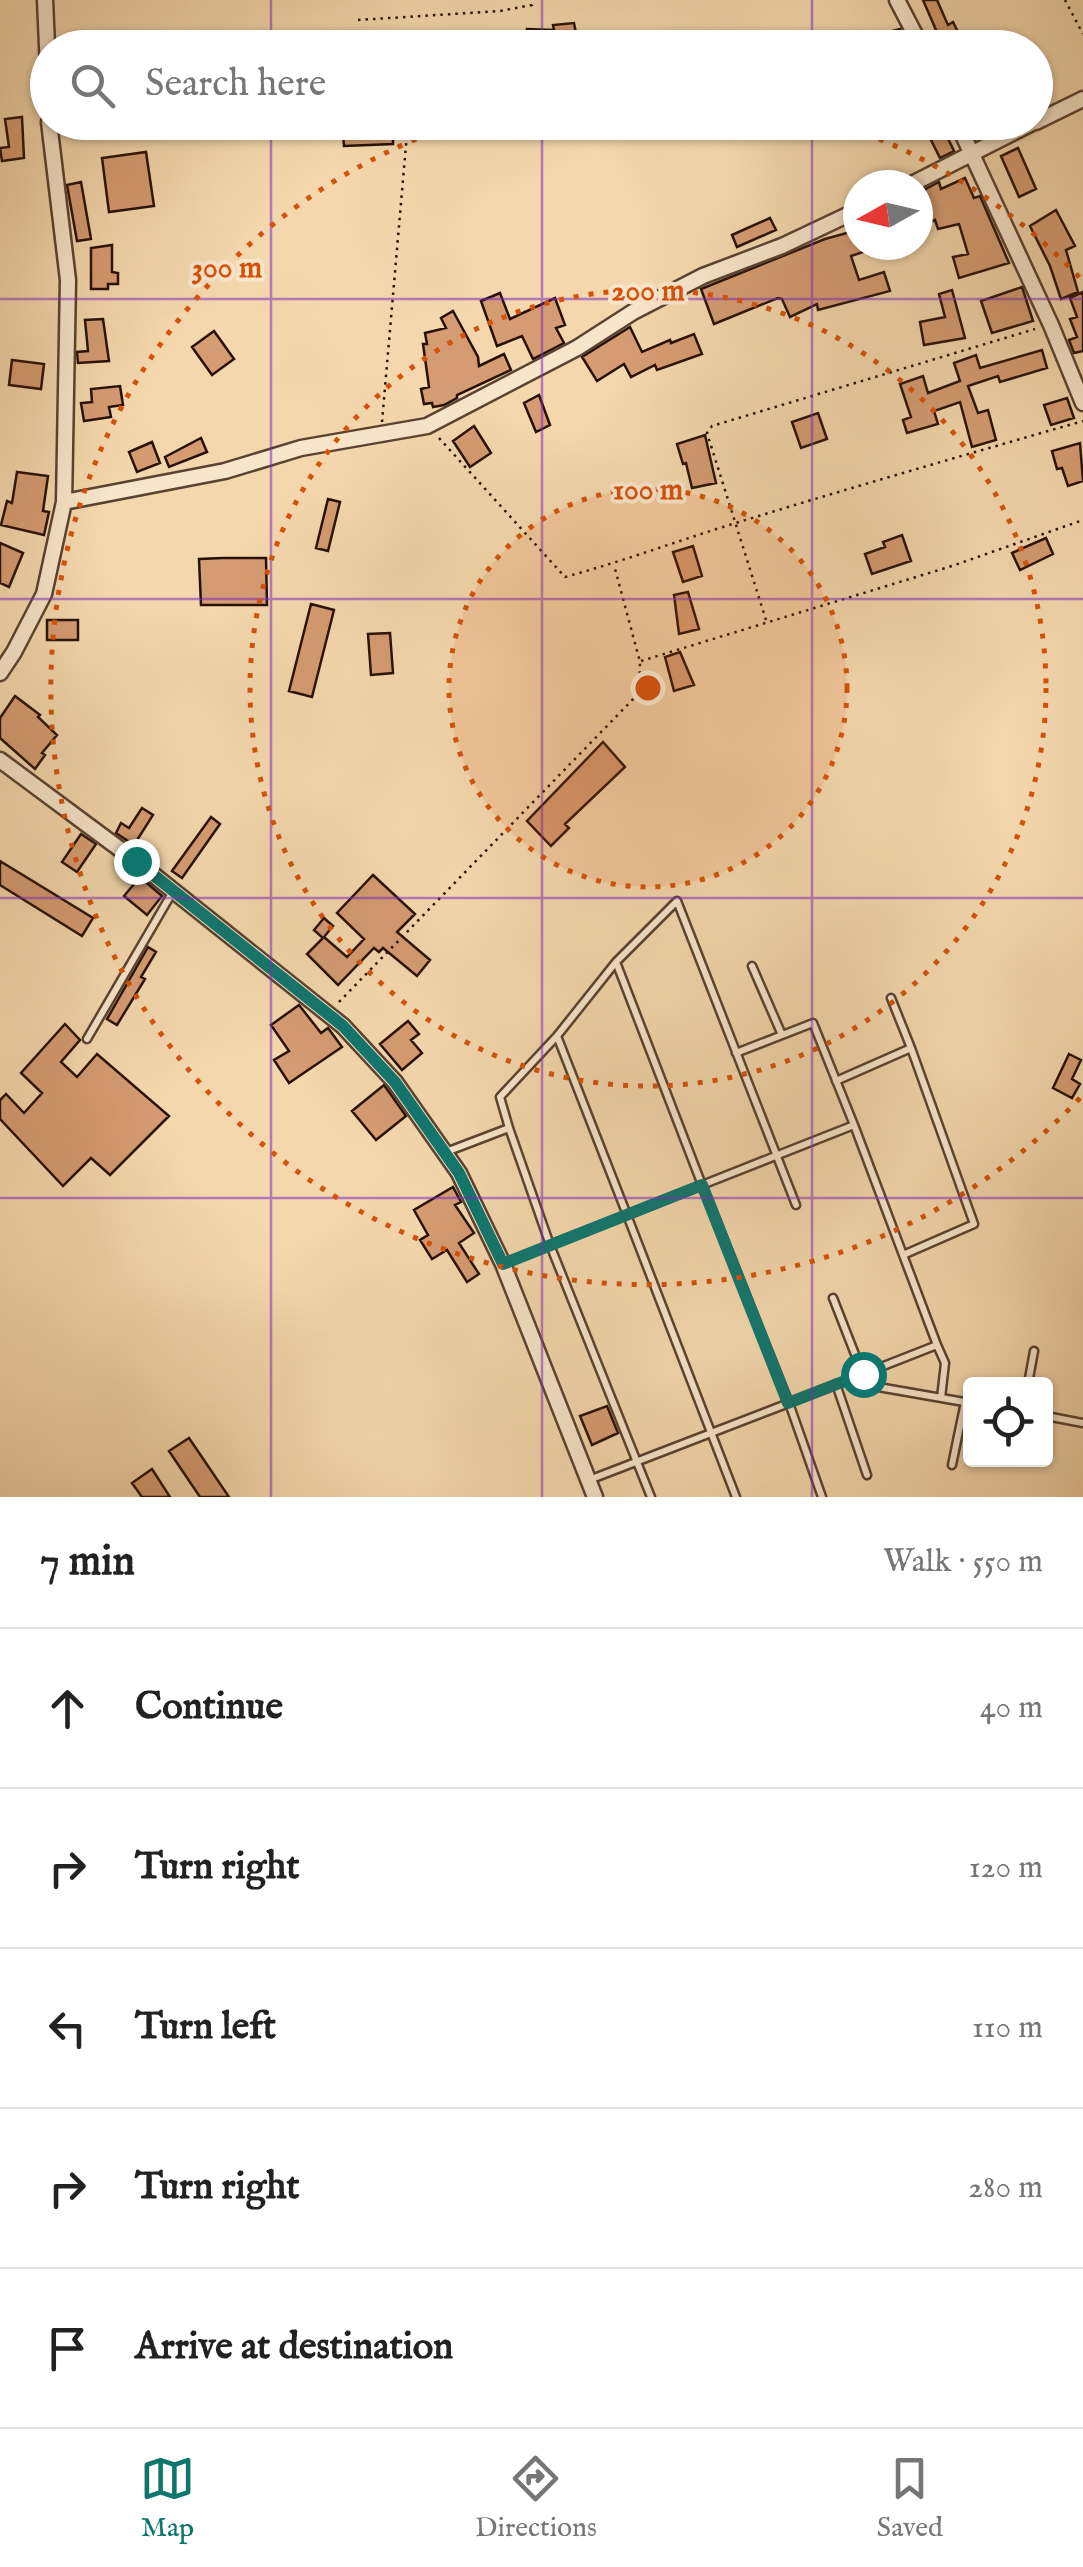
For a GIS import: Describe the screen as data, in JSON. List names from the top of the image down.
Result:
{
  "north": "left",
  "page": {
    "search": "Search here",
    "heading": ["7 min", "Walk · 550 m"],
    "list": [
      ["Continue", "40 m"],
      ["Turn right", "120 m"],
      ["Turn left", "110 m"],
      ["Turn right", "280 m"],
      "Arrive at destination"
    ],
    "nav": ["Map", "Directions", "Saved"]
  },
  "rings": ["300 m", "200 m", "100 m"]
}
